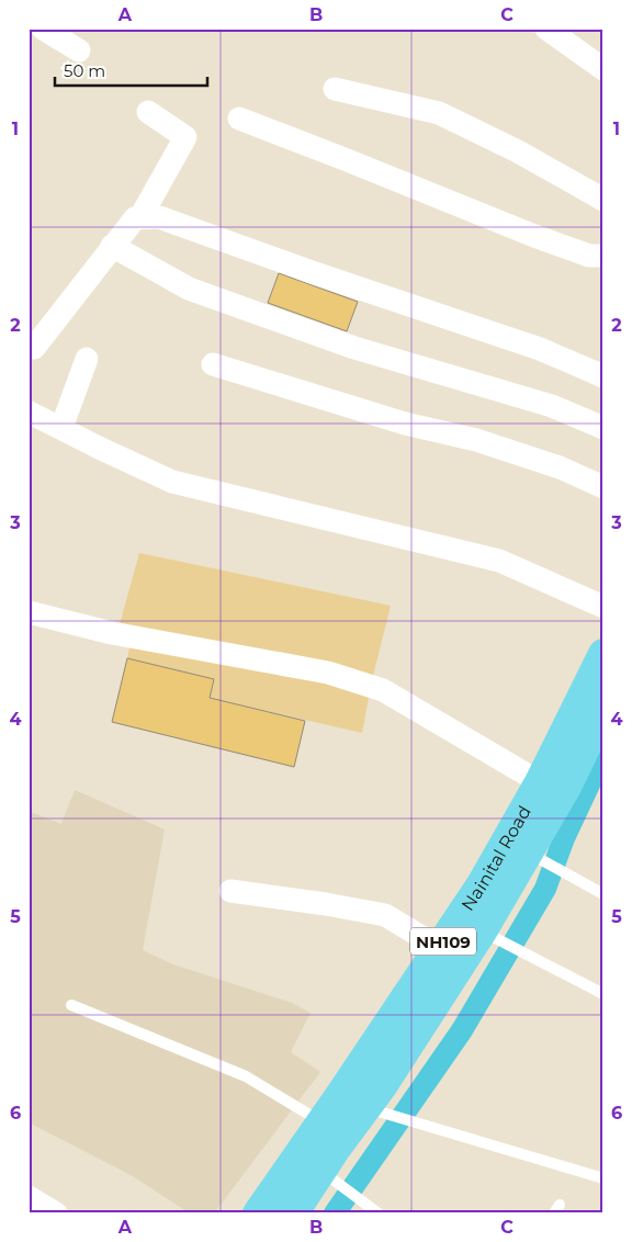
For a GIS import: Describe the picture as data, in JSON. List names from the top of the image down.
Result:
{
  "streets": {
    "highway": ["Nainital Road", "NH109"]
  },
  "scale_bar": "50 m",
  "grid": {
    "columns": ["A", "B", "C"],
    "rows": [
      "1",
      "2",
      "3",
      "4",
      "5",
      "6"
    ]
  }
}
